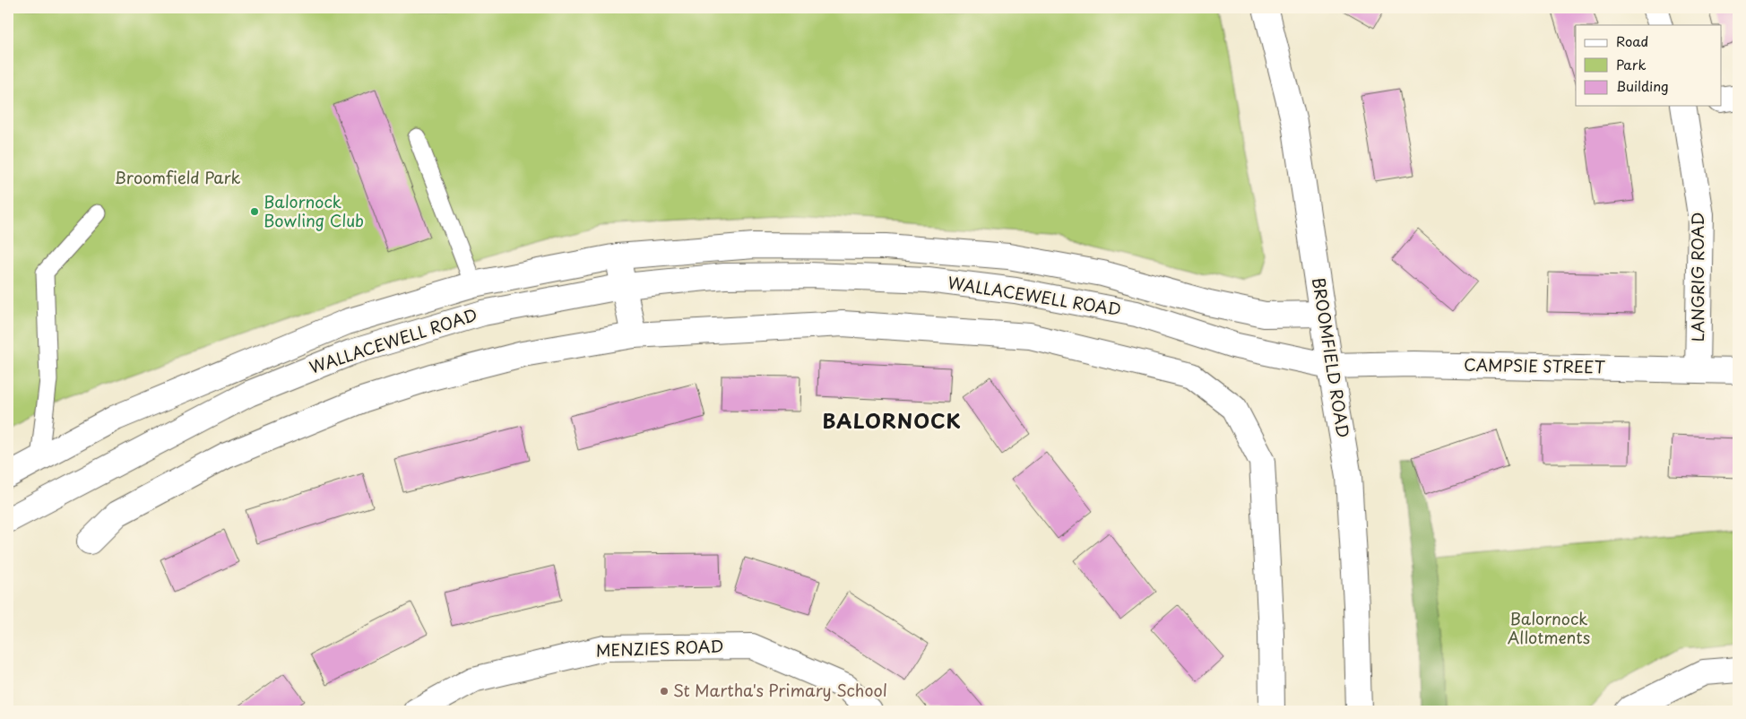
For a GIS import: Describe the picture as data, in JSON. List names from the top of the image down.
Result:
{
  "streets": {
    "street": [
      "LANGRIG ROAD",
      "WALLACEWELL ROAD",
      "BROOMFIELD ROAD",
      "CAMPSIE STREET",
      "MENZIES ROAD"
    ]
  },
  "crossings": [
    ["LANGRIG ROAD", "CAMPSIE STREET"],
    ["WALLACEWELL ROAD", "BROOMFIELD ROAD"],
    ["WALLACEWELL ROAD", "CAMPSIE STREET"],
    ["BROOMFIELD ROAD", "CAMPSIE STREET"]
  ],
  "districts": ["BALORNOCK"],
  "parks": ["Broomfield Park", "Balornock Allotments"],
  "places": ["Balornock Bowling Club", "St Martha's Primary School"],
  "legend": ["Road", "Park", "Building"]
}
